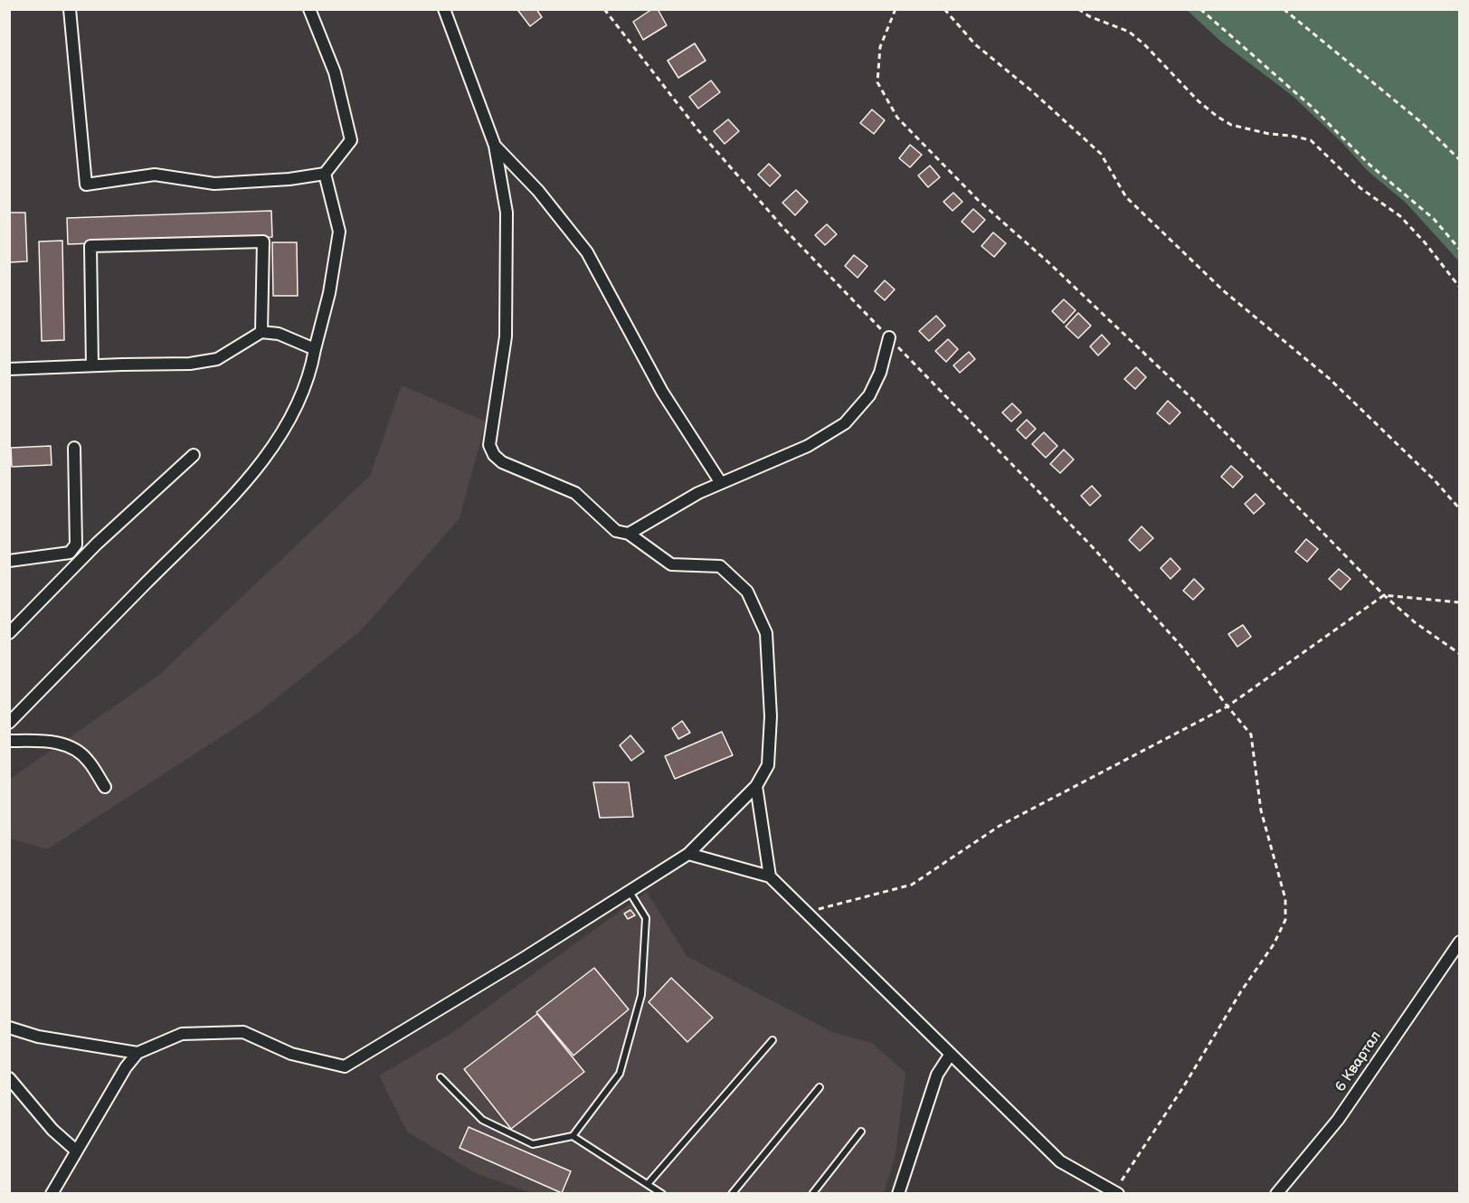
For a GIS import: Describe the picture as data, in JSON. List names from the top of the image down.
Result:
{
  "streets": {
    "street": ["6 Квартал"]
  }
}
